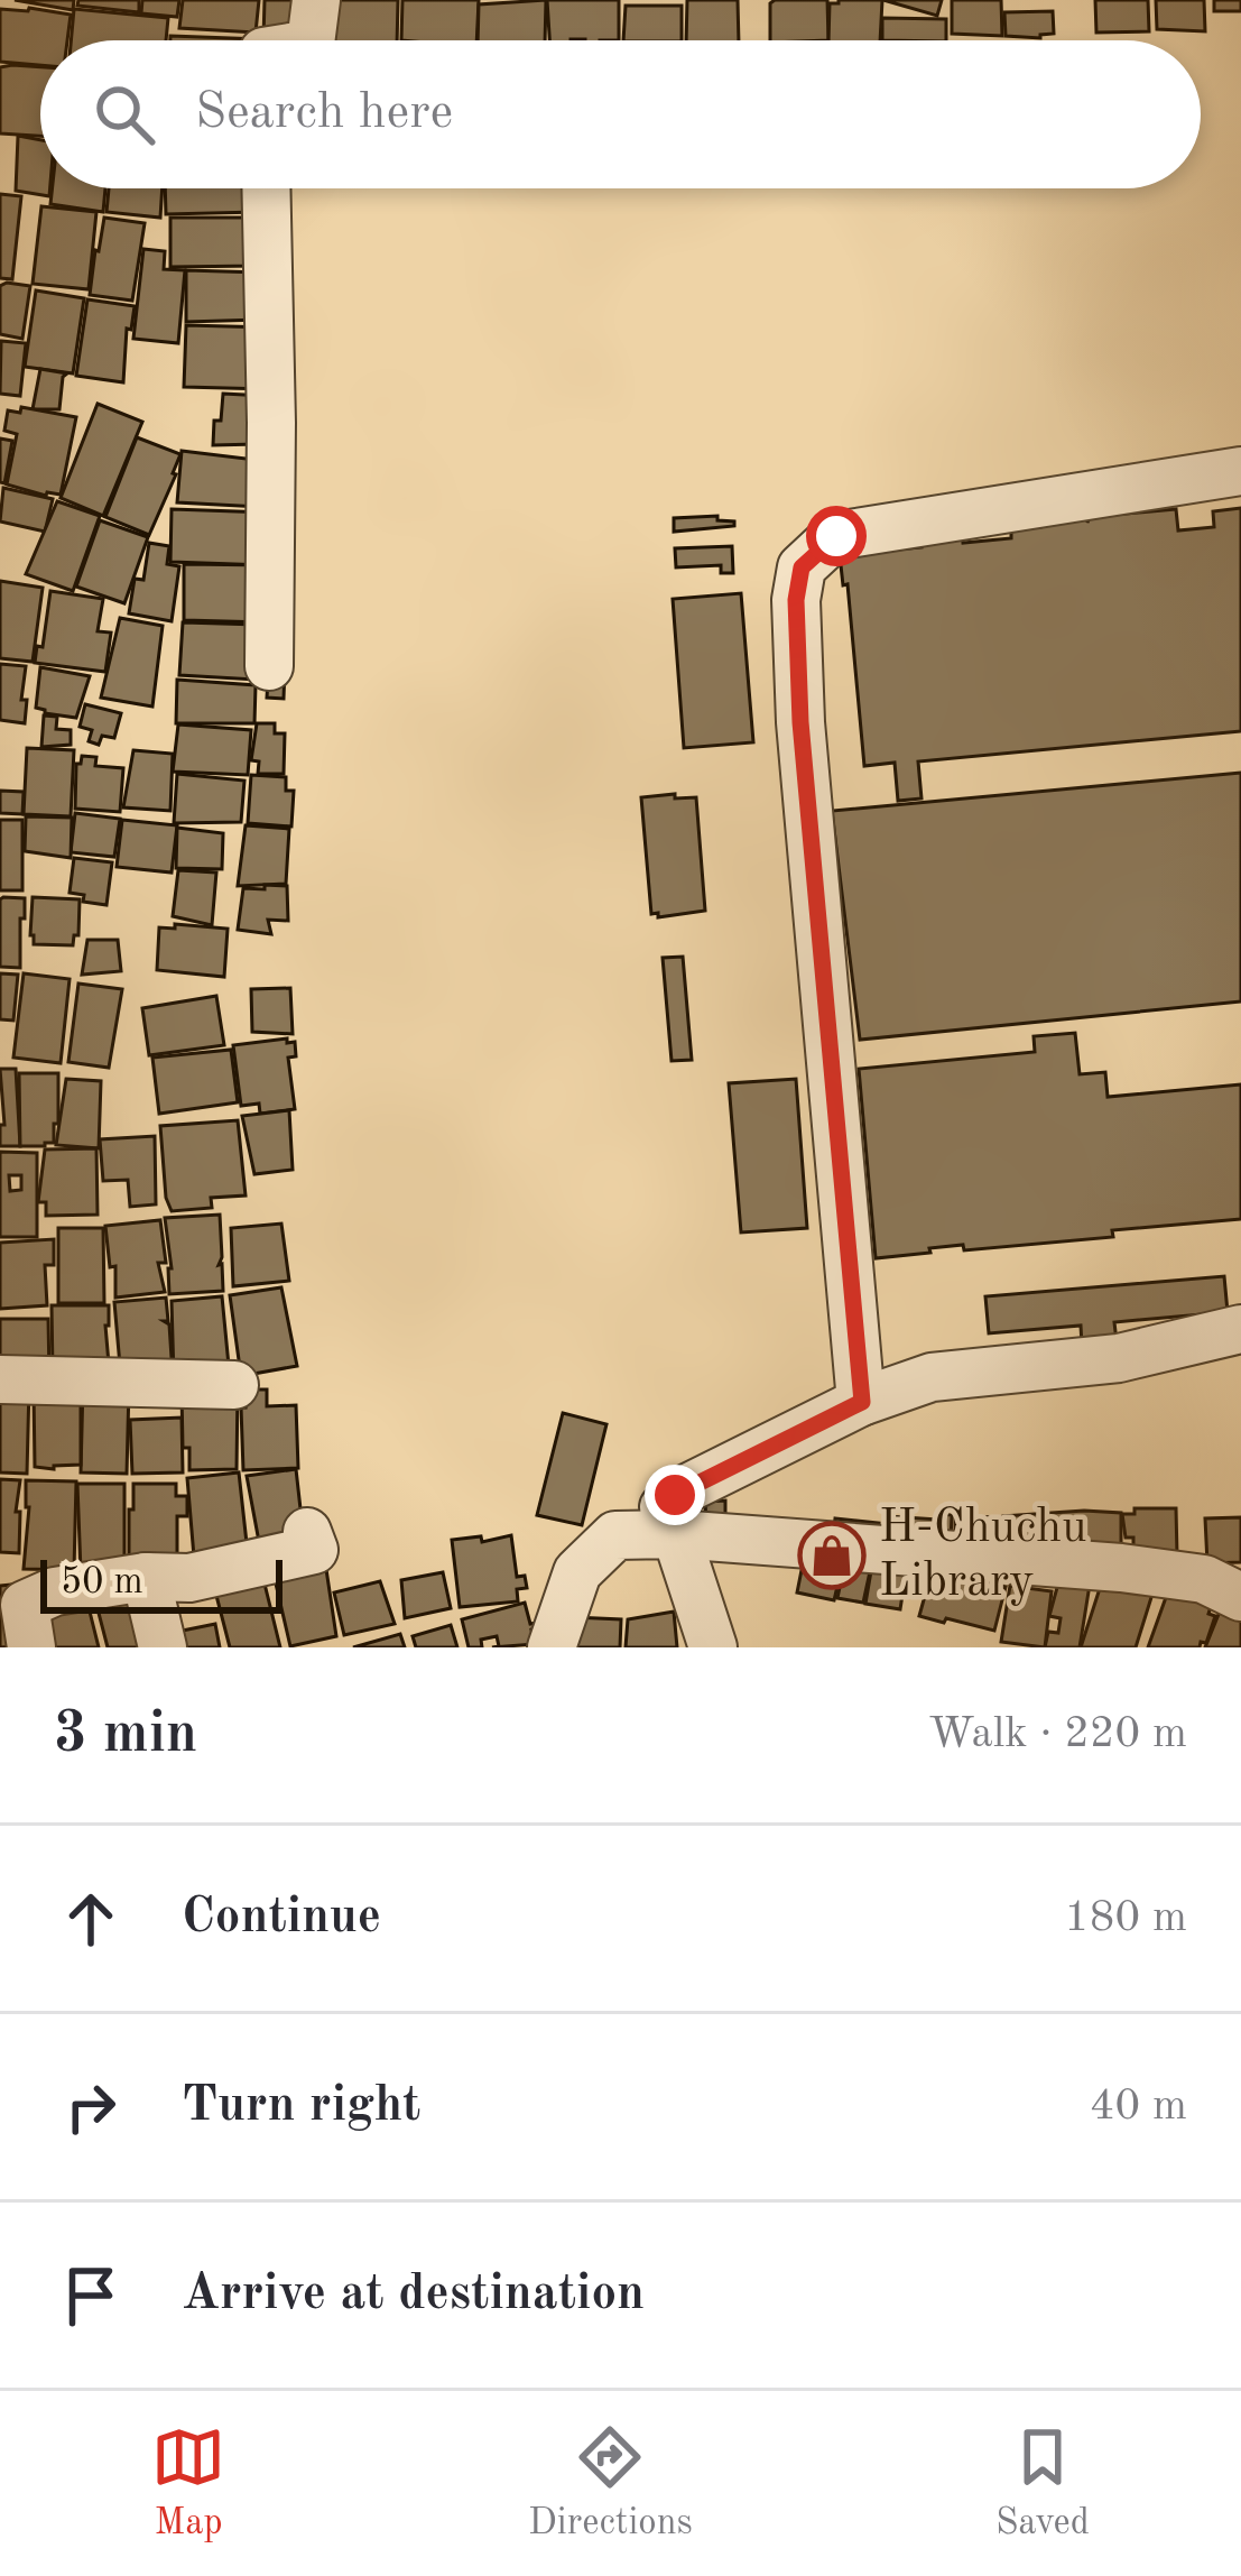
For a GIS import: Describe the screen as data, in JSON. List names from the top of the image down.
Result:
{
  "places": {
    "shop": ["H-Chuchu Library"]
  },
  "scale_bar": "50 m",
  "page": {
    "search": "Search here",
    "scale": "50 m",
    "heading": ["3 min", "Walk · 220 m"],
    "list": [
      ["Continue", "180 m"],
      ["Turn right", "40 m"],
      "Arrive at destination"
    ],
    "nav": ["Map", "Directions", "Saved"]
  }
}
